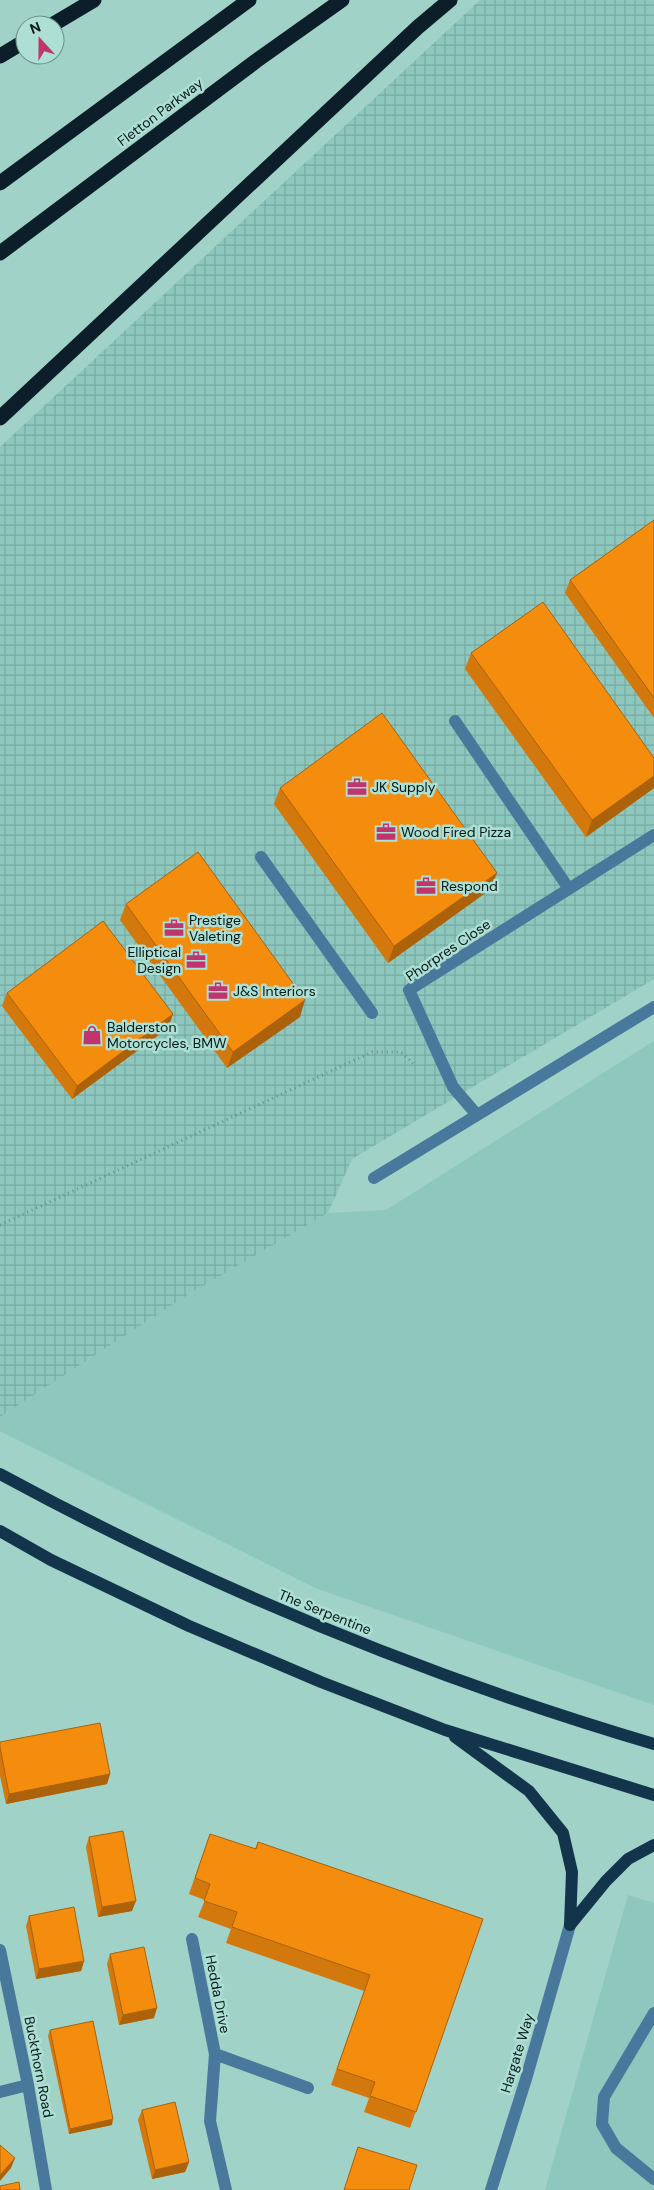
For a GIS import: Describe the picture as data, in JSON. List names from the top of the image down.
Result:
{
  "streets": {
    "highway": ["Fletton Parkway"],
    "main road": ["The Serpentine"],
    "street": [
      "Phorpres Close",
      "Hedda Drive",
      "Hargate Way",
      "Buckthorn Road"
    ]
  },
  "places": {
    "office": [
      "JK Supply",
      "Wood Fired Pizza",
      "Respond",
      "Prestige Valeting",
      "Elliptical Design",
      "J&S Interiors"
    ],
    "shop": ["Balderston Motorcycles, BMW"]
  },
  "north": "top"
}
